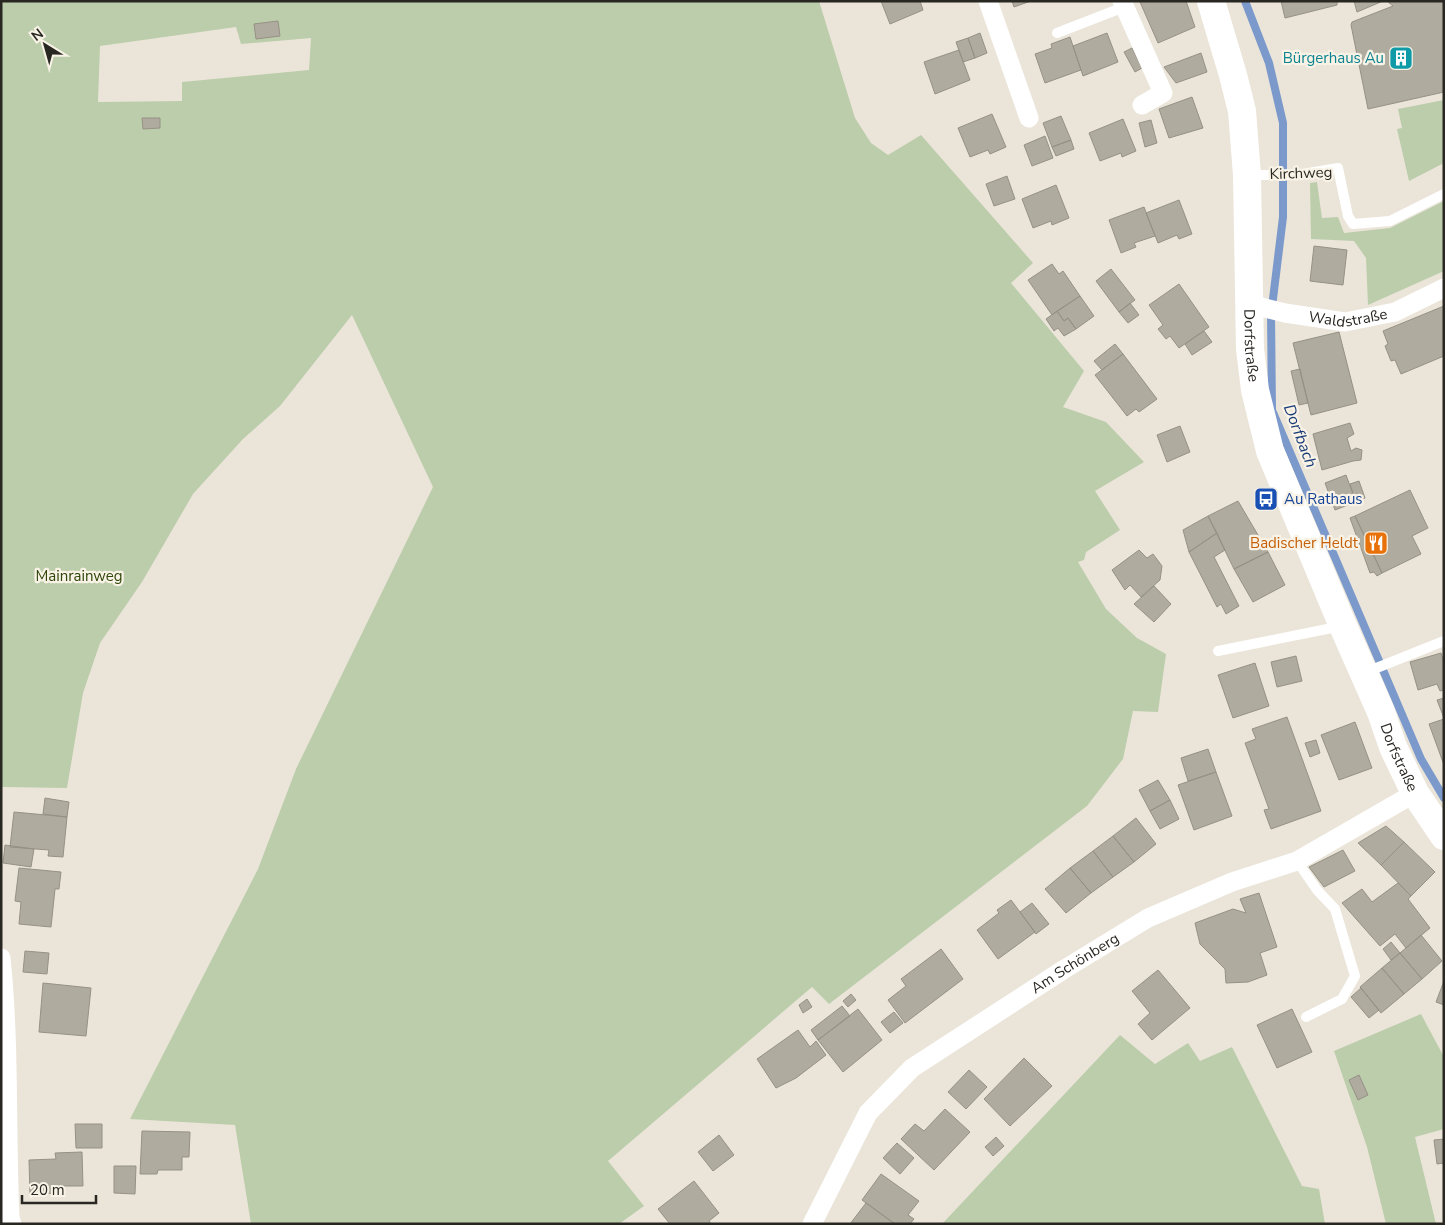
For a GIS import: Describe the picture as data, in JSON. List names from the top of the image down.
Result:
{
  "streets": {
    "main road": ["Dorfstraße"],
    "street": ["Waldstraße", "Am Schönberg"],
    "lane": ["Kirchweg"]
  },
  "crossings": [
    ["Kirchweg", "Dorfstraße"],
    ["Waldstraße", "Dorfstraße"],
    ["Dorfstraße", "Am Schönberg"]
  ],
  "water": ["Dorfbach"],
  "parks": ["Mainrainweg"],
  "places": {
    "building": ["Bürgerhaus Au"],
    "bus stop": ["Au Rathaus"],
    "restaurant": ["Badischer Heldt"]
  },
  "scale_bar": "20 m",
  "north": "top left"
}
